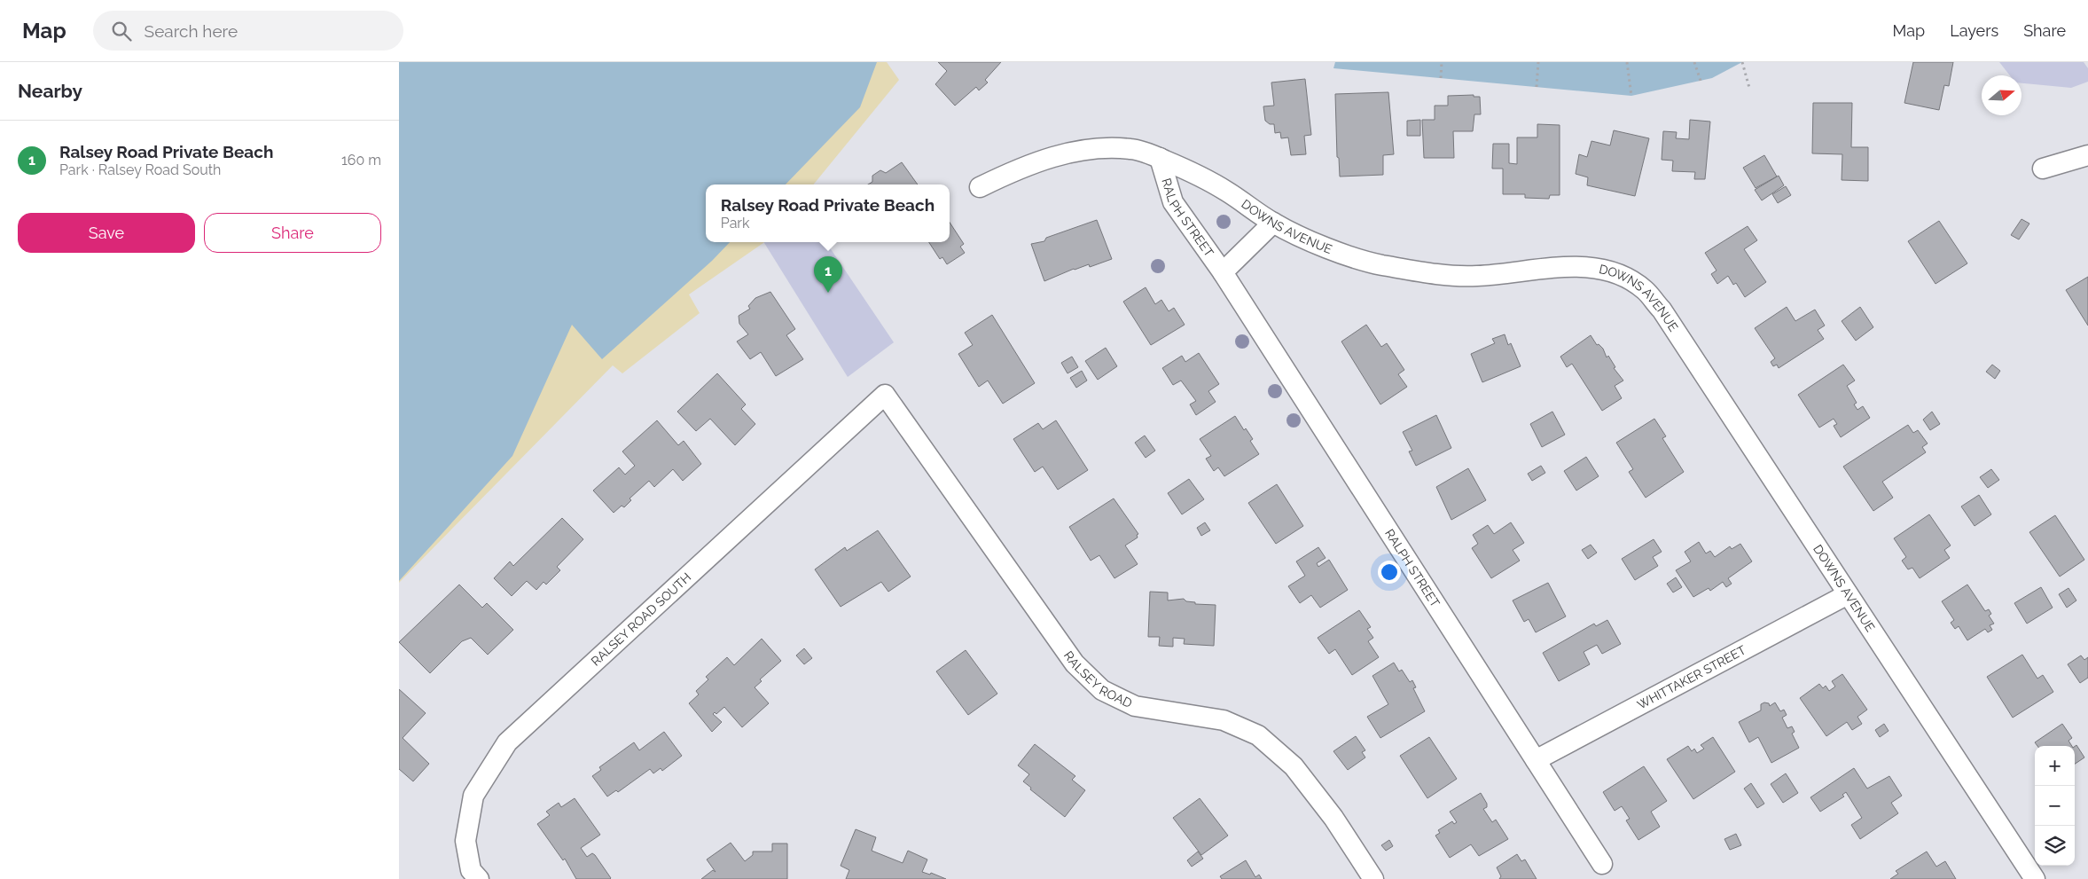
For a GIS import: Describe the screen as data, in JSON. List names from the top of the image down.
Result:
{
  "streets": {
    "street": [
      "RALPH STREET",
      "DOWNS AVENUE",
      "RALSEY ROAD SOUTH",
      "WHITTAKER STREET",
      "RALSEY ROAD"
    ]
  },
  "crossings": [
    ["RALPH STREET", "DOWNS AVENUE"],
    ["RALPH STREET", "WHITTAKER STREET"],
    ["DOWNS AVENUE", "WHITTAKER STREET"],
    ["RALSEY ROAD SOUTH", "RALSEY ROAD"]
  ],
  "north": "right",
  "page": {
    "header": "Map",
    "search": "Search here",
    "nav": ["Map", "Layers", "Share"],
    "heading": "Nearby",
    "list": [
      {
        "mark": "1",
        "name": "Ralsey Road Private Beach",
        "note": "Park · Ralsey Road South",
        "value": "160 m"
      }
    ],
    "popup": ["Ralsey Road Private Beach", "Park"],
    "buttons": ["Save", "Share"],
    "pins": "1",
    "map_buttons": ["+", "−"]
  }
}
